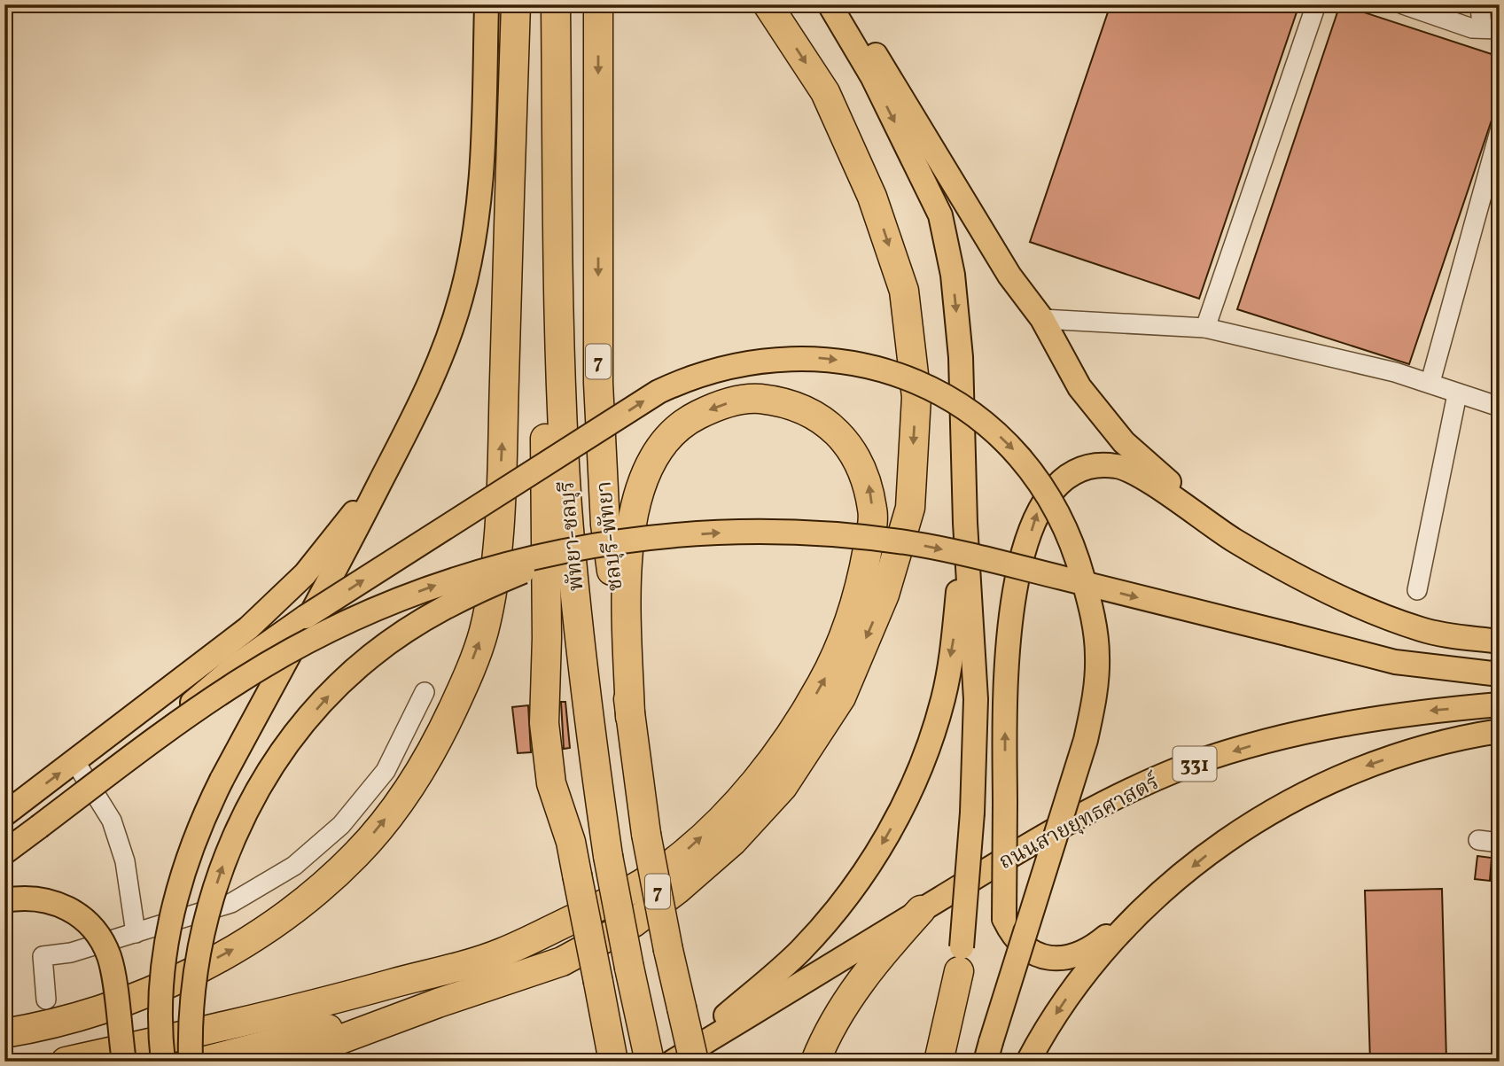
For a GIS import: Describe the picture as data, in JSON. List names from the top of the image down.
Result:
{
  "streets": {
    "highway": ["7", "พัทยา-ชลบุรี", "ชลบุรี-พัทยา"],
    "main road": ["331", "ถนนสายยุทธศาสตร์"]
  }
}
